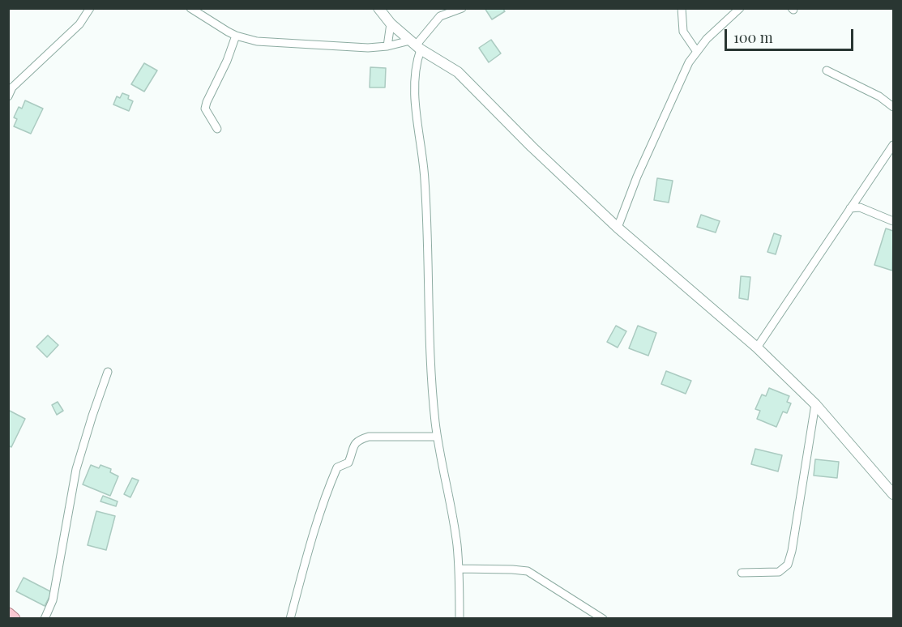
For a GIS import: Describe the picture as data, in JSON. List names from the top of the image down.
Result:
{
  "scale_bar": "100 m"
}
